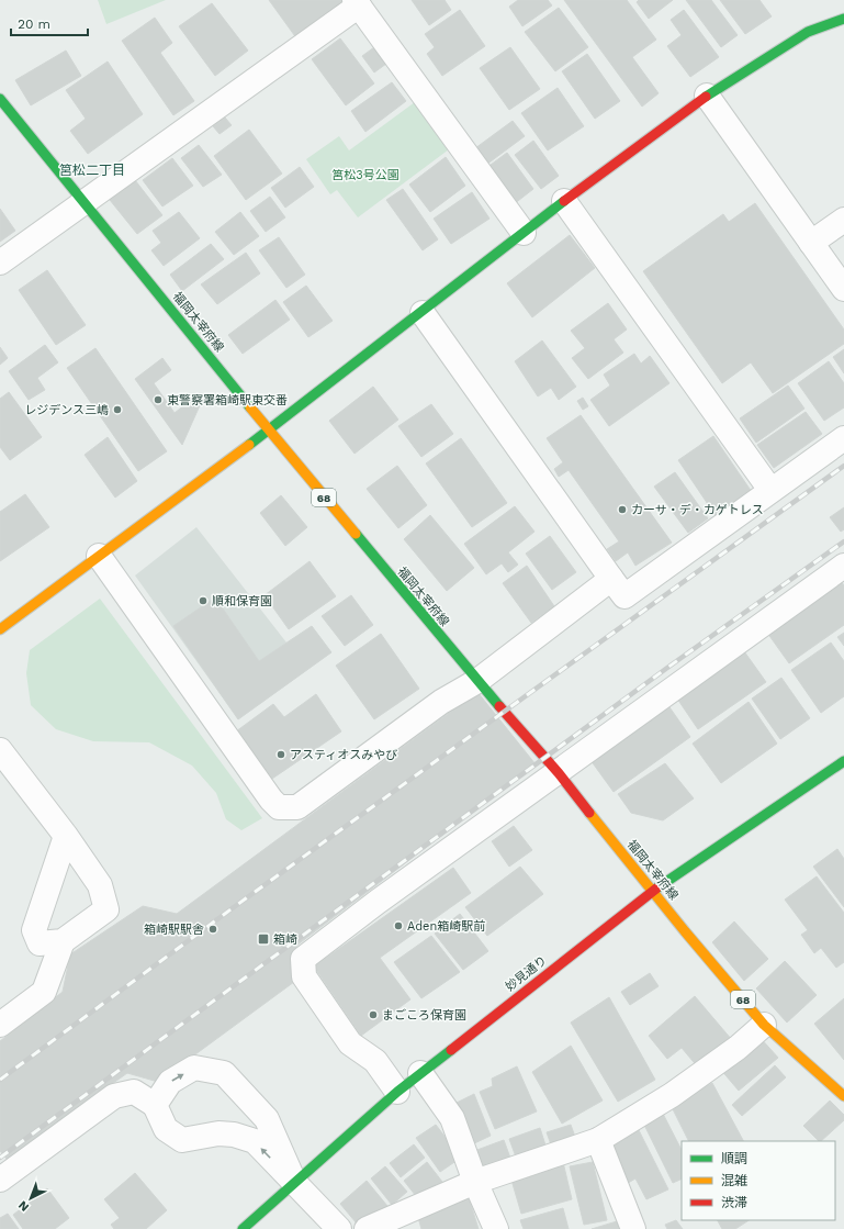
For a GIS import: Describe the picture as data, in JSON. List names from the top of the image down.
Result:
{
  "streets": {
    "main road": ["福岡太宰府線", "68", "妙見通り"]
  },
  "crossings": [
    ["福岡太宰府線", "妙見通り"]
  ],
  "districts": ["筥松二丁目"],
  "parks": ["筥松3号公園"],
  "places": {
    "other": [
      "東警察署箱崎駅東交番",
      "レジデンス三嶋",
      "カーサ・デ・カゲトレス",
      "順和保育園",
      "アスティオスみやび",
      "Aden箱崎駅前",
      "箱崎駅駅舎",
      "まごころ保育園"
    ],
    "transit": ["箱崎"]
  },
  "legend": ["順調", "混雑", "渋滞"],
  "scale_bar": "20 m",
  "north": "bottom left"
}
